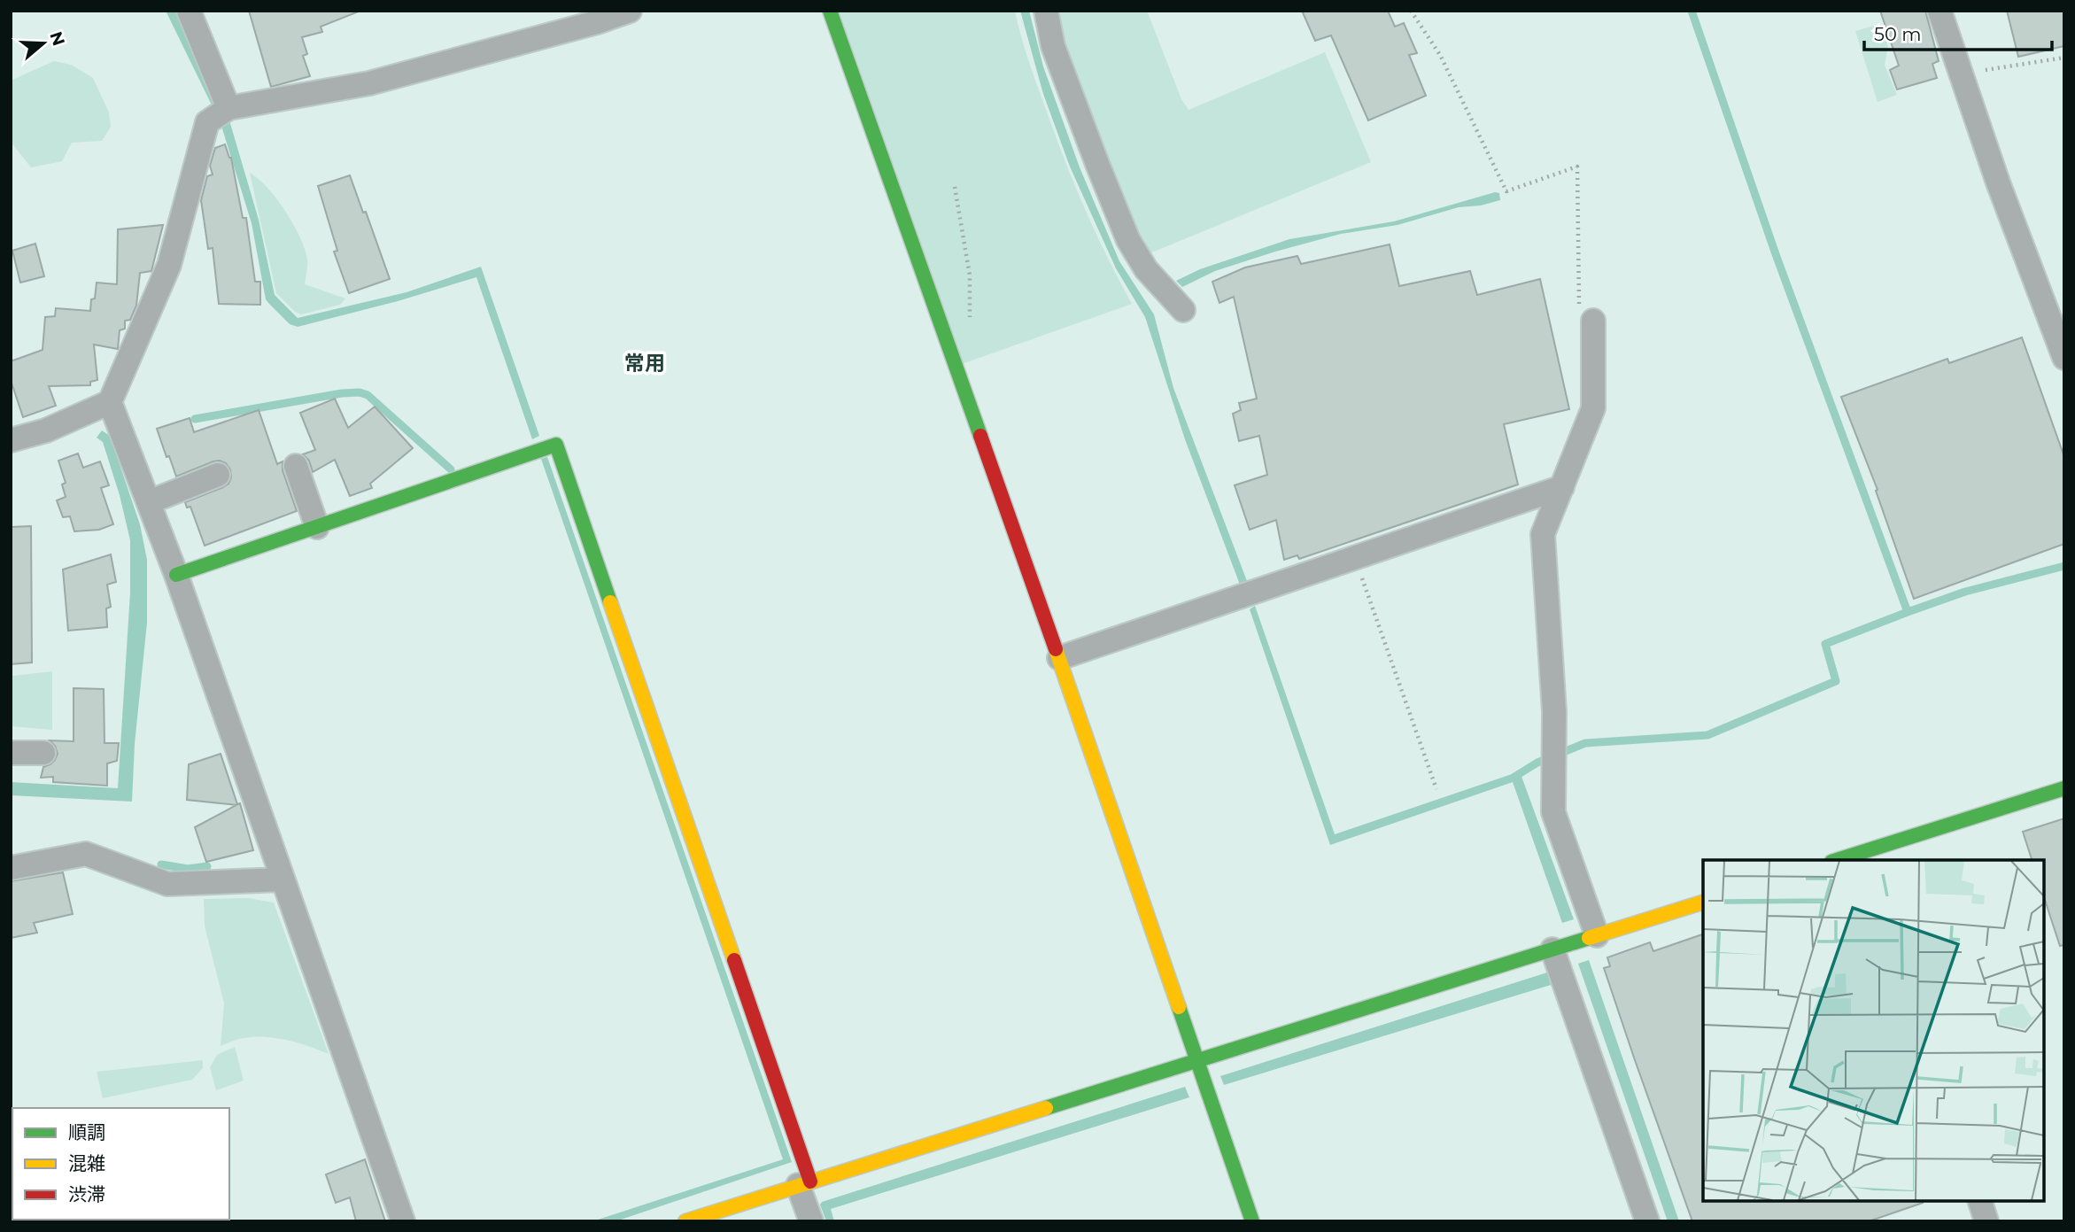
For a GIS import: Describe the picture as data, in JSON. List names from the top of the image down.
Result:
{
  "districts": ["常用"],
  "legend": ["順調", "混雑", "渋滞"],
  "scale_bar": "50 m",
  "north": "right"
}
